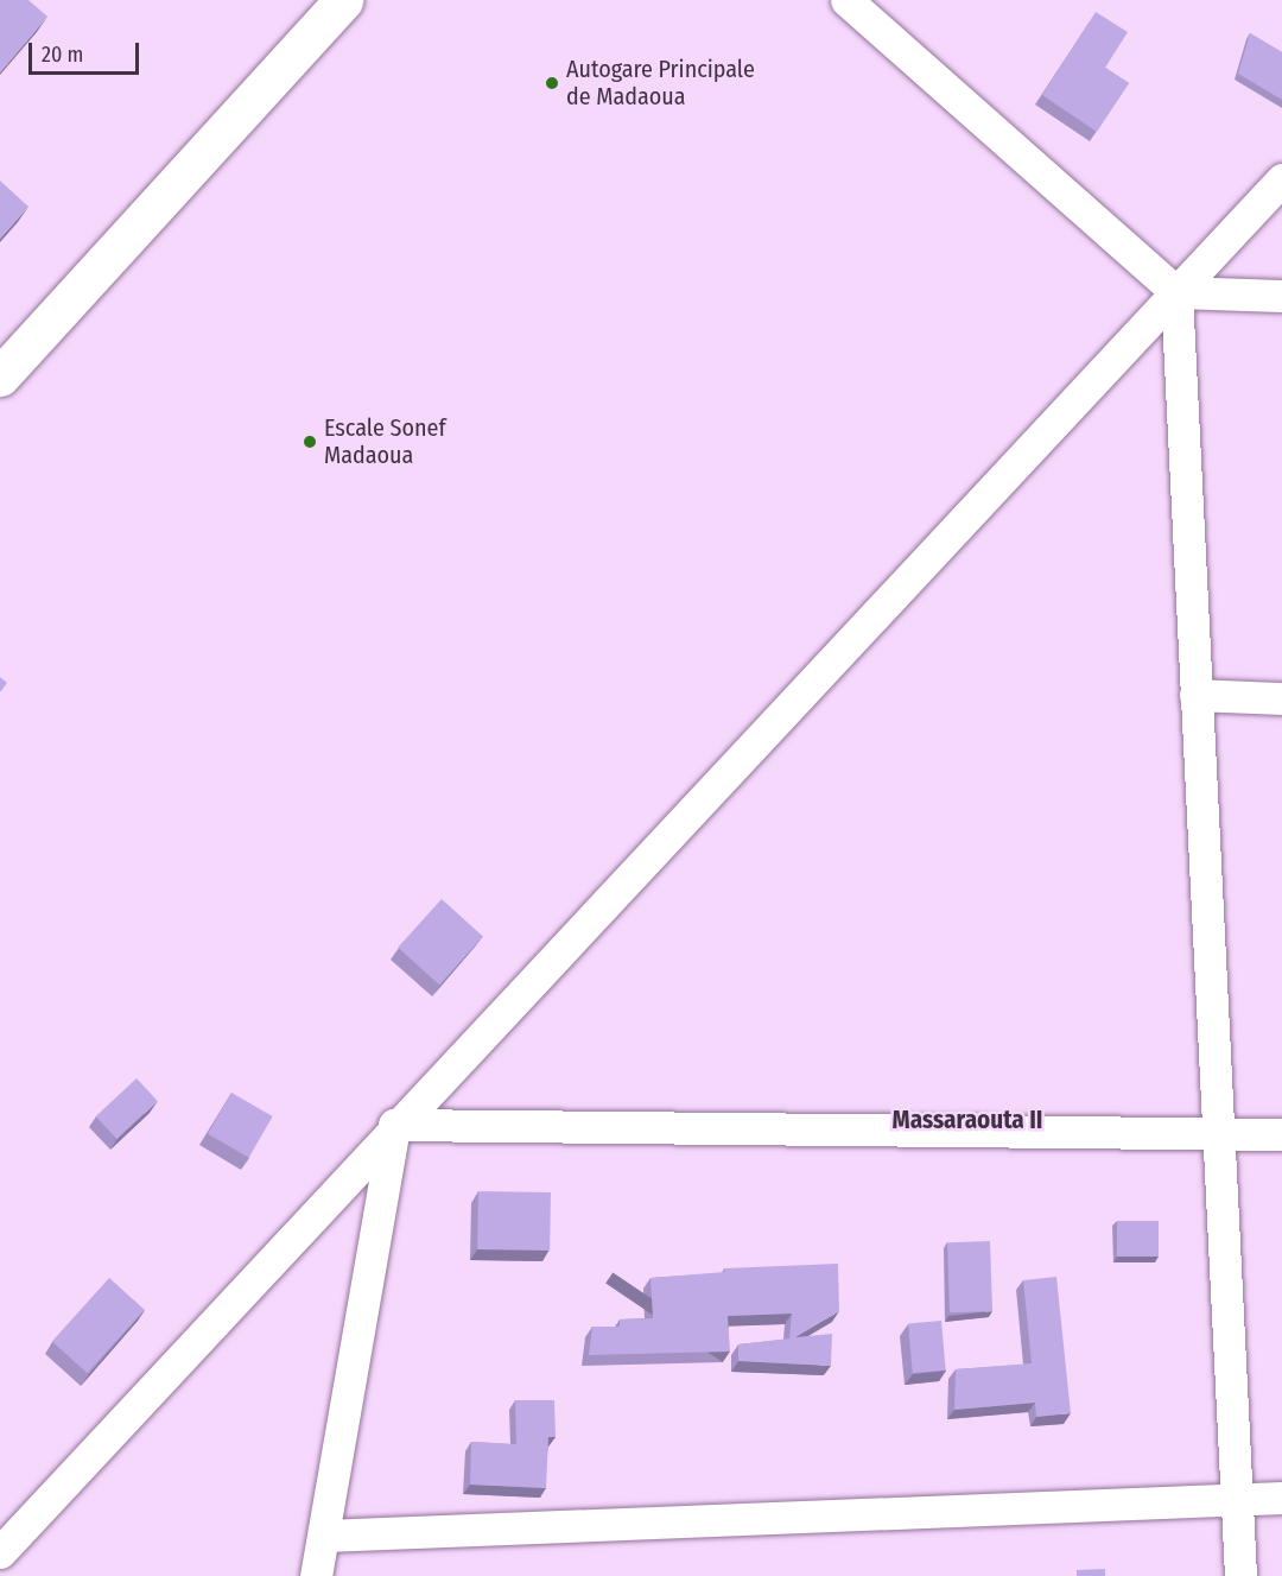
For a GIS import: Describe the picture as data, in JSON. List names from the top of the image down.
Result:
{
  "districts": ["Massaraouta II"],
  "places": ["Autogare Principale de Madaoua", "Escale Sonef Madaoua"],
  "scale_bar": "20 m"
}
